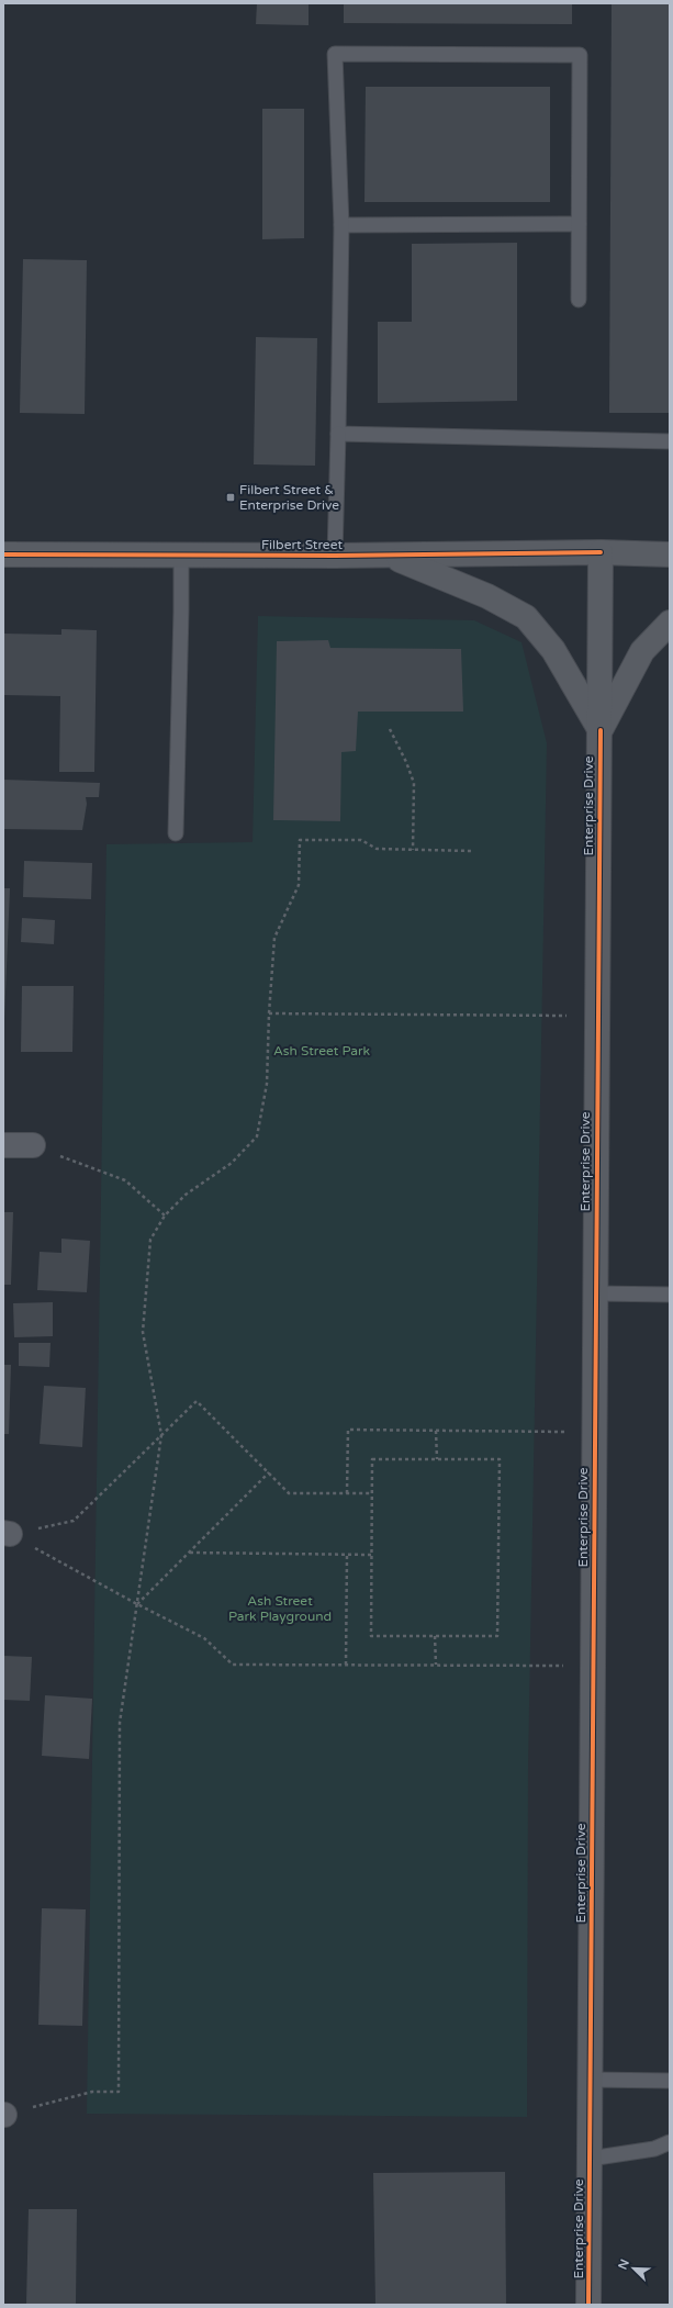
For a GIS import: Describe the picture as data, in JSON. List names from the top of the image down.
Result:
{
  "streets": {
    "street": ["Filbert Street", "Enterprise Drive"]
  },
  "crossings": [
    ["Filbert Street", "Enterprise Drive"]
  ],
  "parks": ["Ash Street Park", "Ash Street Park Playground"],
  "places": {
    "transit": ["Filbert Street & Enterprise Drive"]
  },
  "north": "top left"
}
